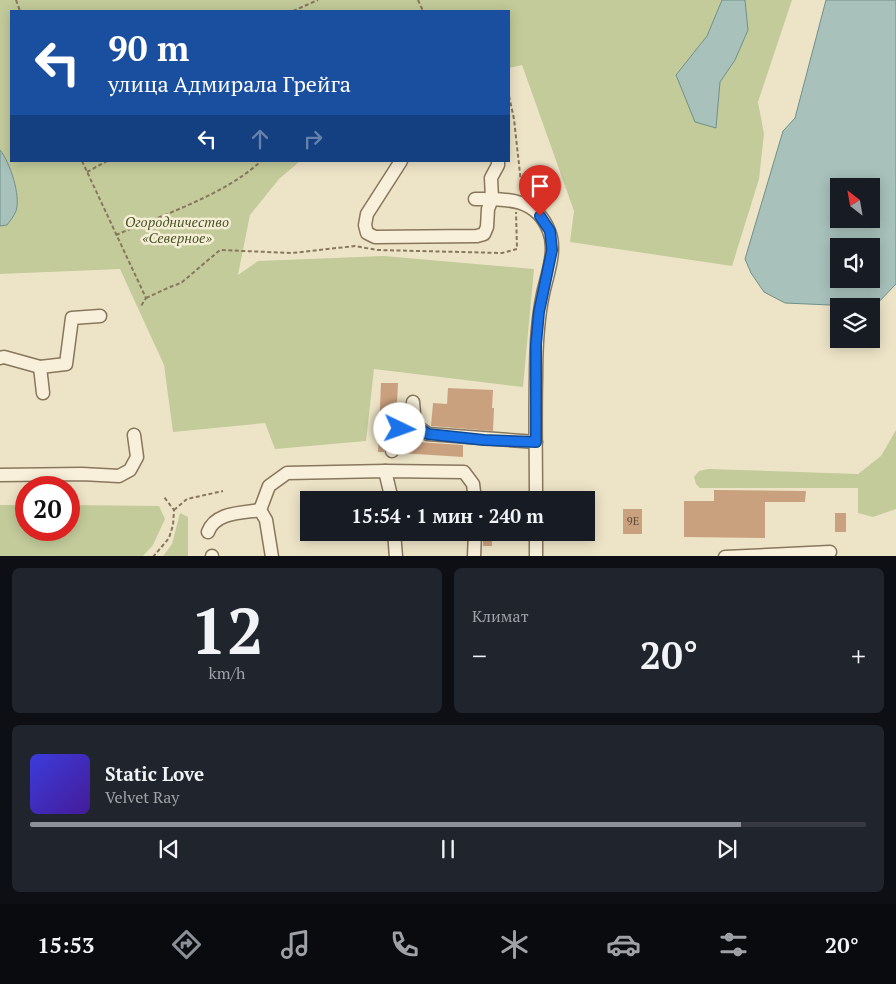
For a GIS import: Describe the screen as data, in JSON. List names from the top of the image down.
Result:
{
  "parks": ["Огородничество «Северное»"],
  "house_numbers": ["9Е"],
  "north": "top left",
  "page": {
    "turn": ["90 m", "улица Адмирала Грейга"],
    "limit": "20",
    "trip": "15:54 · 1 мин · 240 m",
    "tile": [
      ["12", "km/h"],
      "Климат"
    ],
    "heat": ["−", "20°", "+"],
    "song": ["Static Love", "Velvet Ray"],
    "tabs": ["15:53", "20°"]
  }
}
